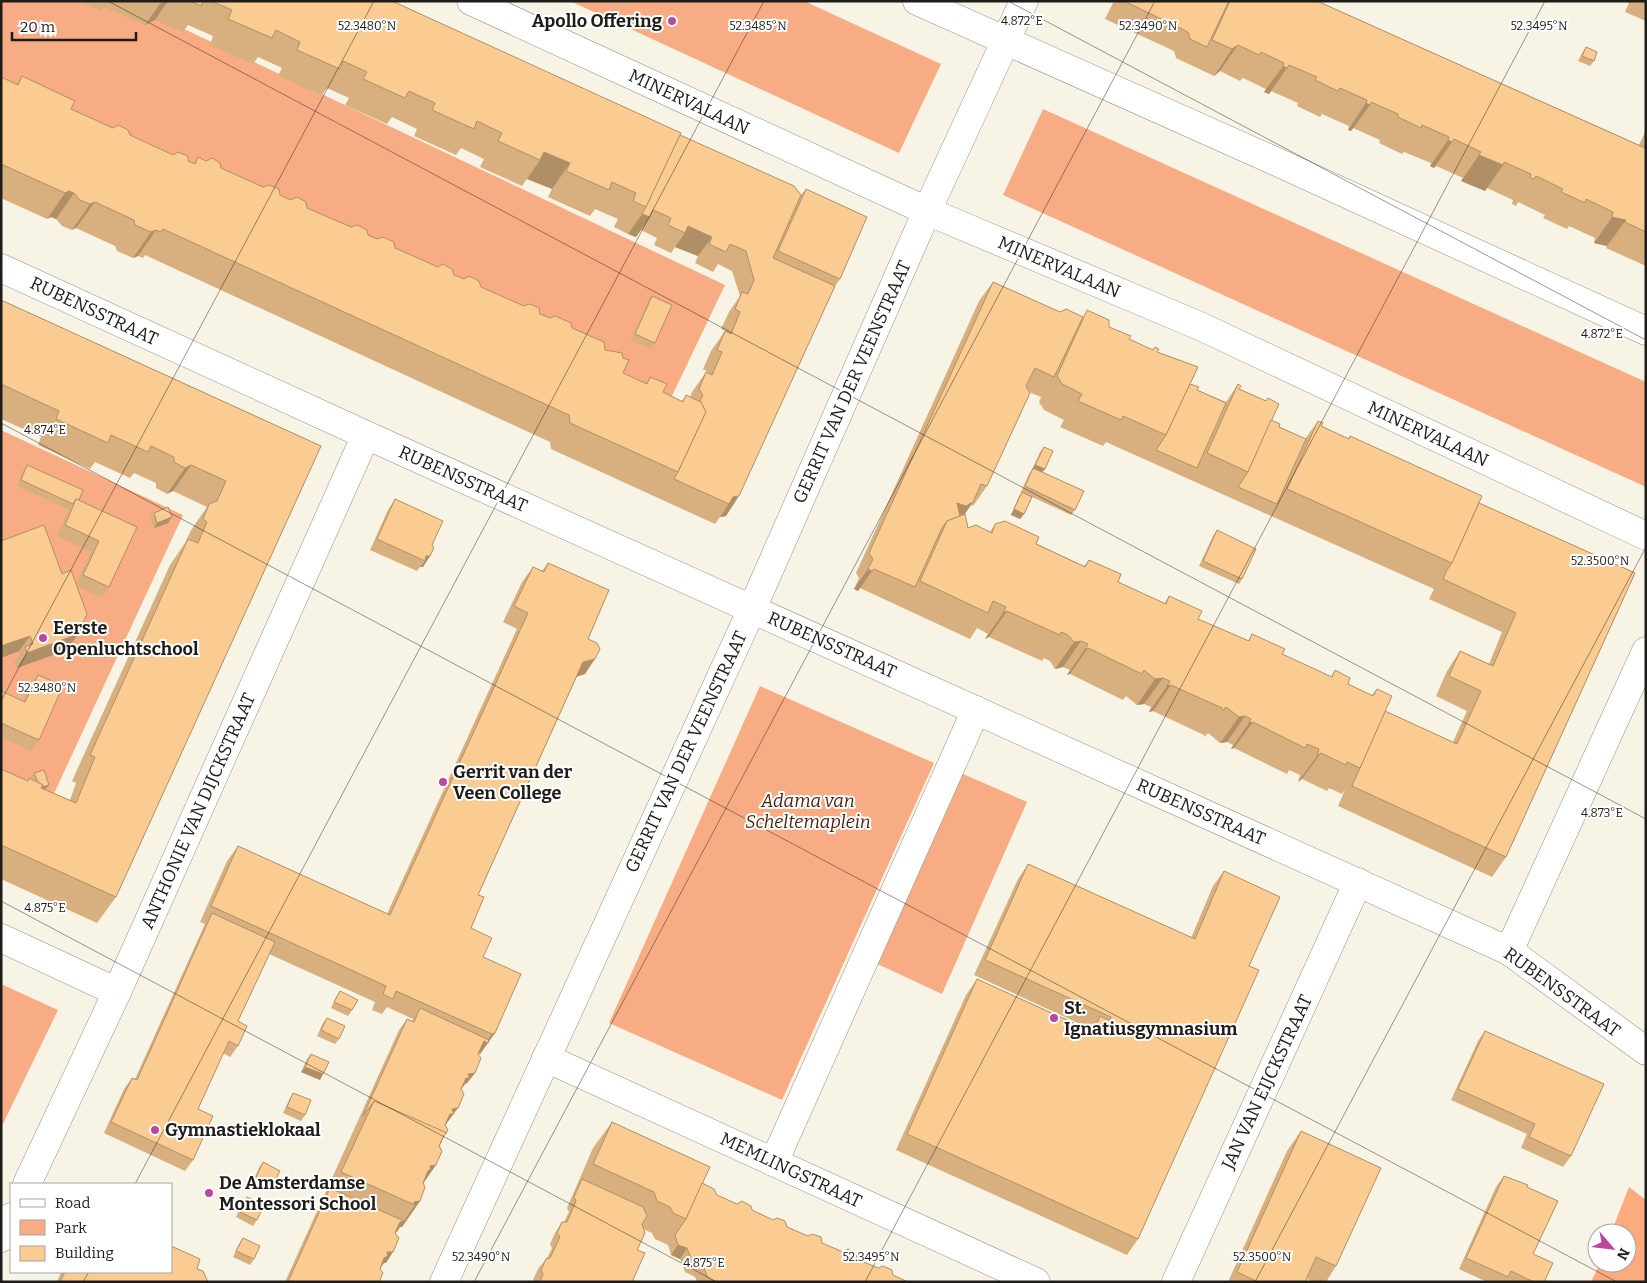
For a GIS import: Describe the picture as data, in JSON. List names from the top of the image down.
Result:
{
  "streets": {
    "street": [
      "MINERVALAAN",
      "RUBENSSTRAAT",
      "GERRIT VAN DER VEENSTRAAT",
      "ANTHONIE VAN DIJCKSTRAAT",
      "JAN VAN EIJCKSTRAAT",
      "MEMLINGSTRAAT"
    ]
  },
  "crossings": [
    ["MINERVALAAN", "GERRIT VAN DER VEENSTRAAT"],
    ["RUBENSSTRAAT", "GERRIT VAN DER VEENSTRAAT"],
    ["RUBENSSTRAAT", "ANTHONIE VAN DIJCKSTRAAT"],
    ["RUBENSSTRAAT", "JAN VAN EIJCKSTRAAT"],
    ["GERRIT VAN DER VEENSTRAAT", "MEMLINGSTRAAT"]
  ],
  "parks": ["Adama van Scheltemaplein"],
  "places": [
    "Apollo Offering",
    "Eerste Openluchtschool",
    "Gerrit van der Veen College",
    "St. Ignatiusgymnasium",
    "Gymnastieklokaal",
    "De Amsterdamse Montessori School"
  ],
  "legend": ["Road", "Park", "Building"],
  "scale_bar": "20 m",
  "north": "bottom right",
  "coordinates": [
    "4.872°E",
    "52.3480°N",
    "52.3485°N",
    "52.3490°N",
    "52.3495°N",
    "4.874°E",
    "52.3500°N",
    "4.873°E",
    "4.875°E"
  ]
}
